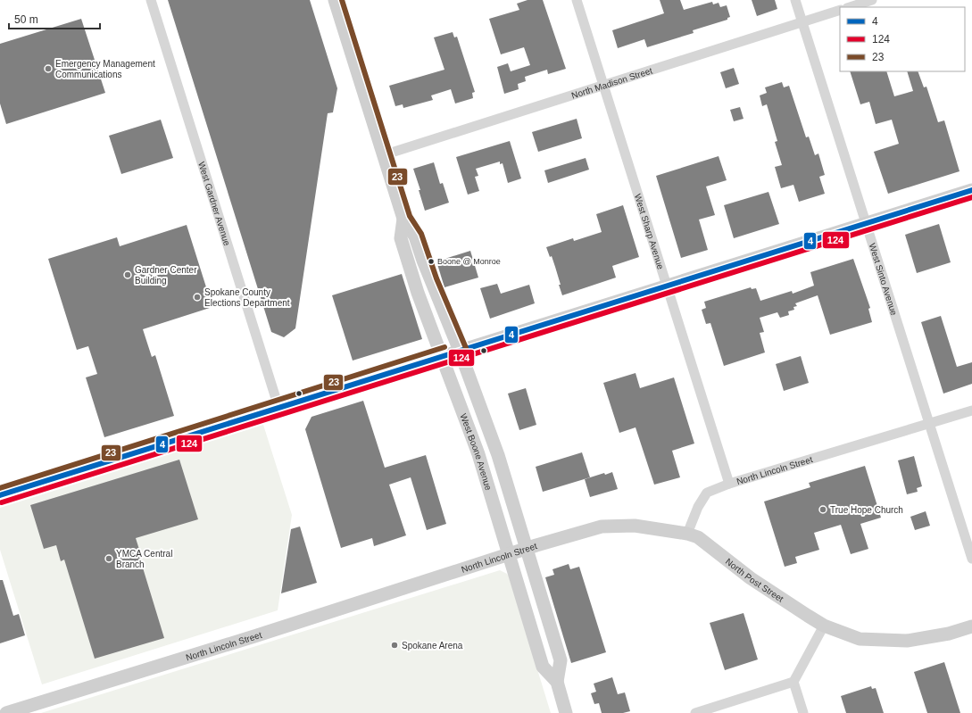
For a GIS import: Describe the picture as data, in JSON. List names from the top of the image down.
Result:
{
  "streets": {
    "main road": ["West Boone Avenue", "North Lincoln Street", "North Post Street"],
    "street": [
      "North Madison Street",
      "West Gardner Avenue",
      "West Sharp Avenue",
      "West Sinto Avenue"
    ]
  },
  "crossings": [
    ["North Madison Street", "West Sharp Avenue"],
    ["North Madison Street", "West Sinto Avenue"],
    ["North Madison Street", "West Boone Avenue"],
    ["West Sharp Avenue", "North Lincoln Street"],
    ["West Sinto Avenue", "North Lincoln Street"],
    ["West Boone Avenue", "North Lincoln Street"],
    ["North Lincoln Street", "North Post Street"]
  ],
  "places": [
    "Emergency Management Communications",
    "Boone @ Monroe",
    "Gardner Center Building",
    "Spokane County Elections Department",
    "True Hope Church",
    "YMCA Central Branch",
    "Spokane Arena"
  ],
  "lines": ["transit line 23", "transit line 4", "transit line 124"],
  "legend": ["4", "124", "23"],
  "scale_bar": "50 m"
}
